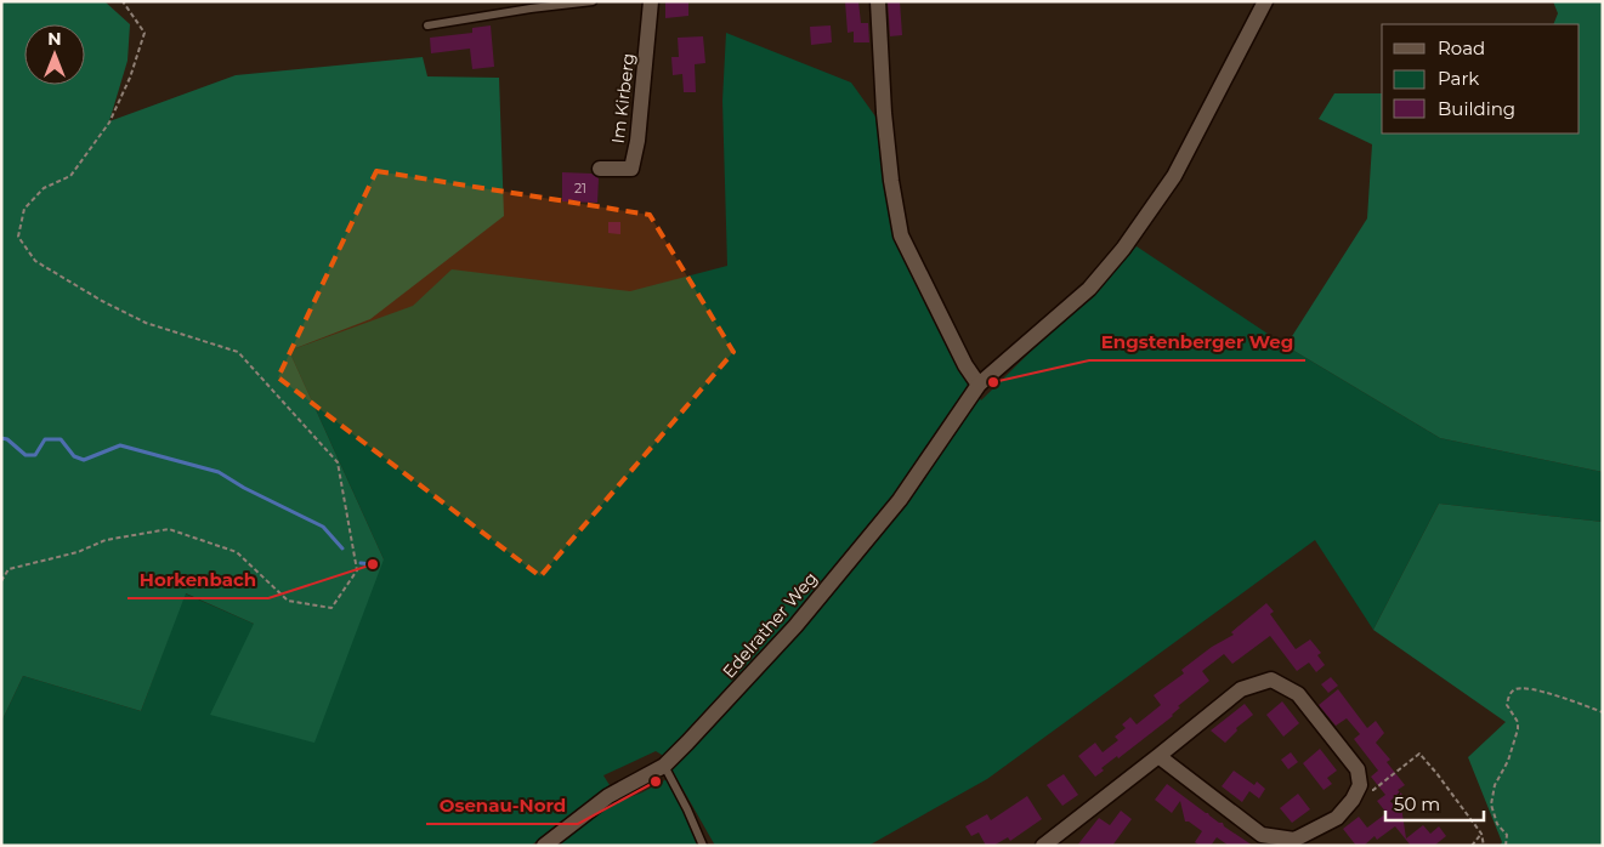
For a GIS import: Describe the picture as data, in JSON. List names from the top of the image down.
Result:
{
  "streets": {
    "street": ["Im Kirberg", "Edelrather Weg"]
  },
  "places": ["Engstenberger Weg", "Horkenbach", "Osenau-Nord"],
  "house_numbers": ["21"],
  "legend": ["Road", "Park", "Building"],
  "scale_bar": "50 m",
  "north": "top"
}
